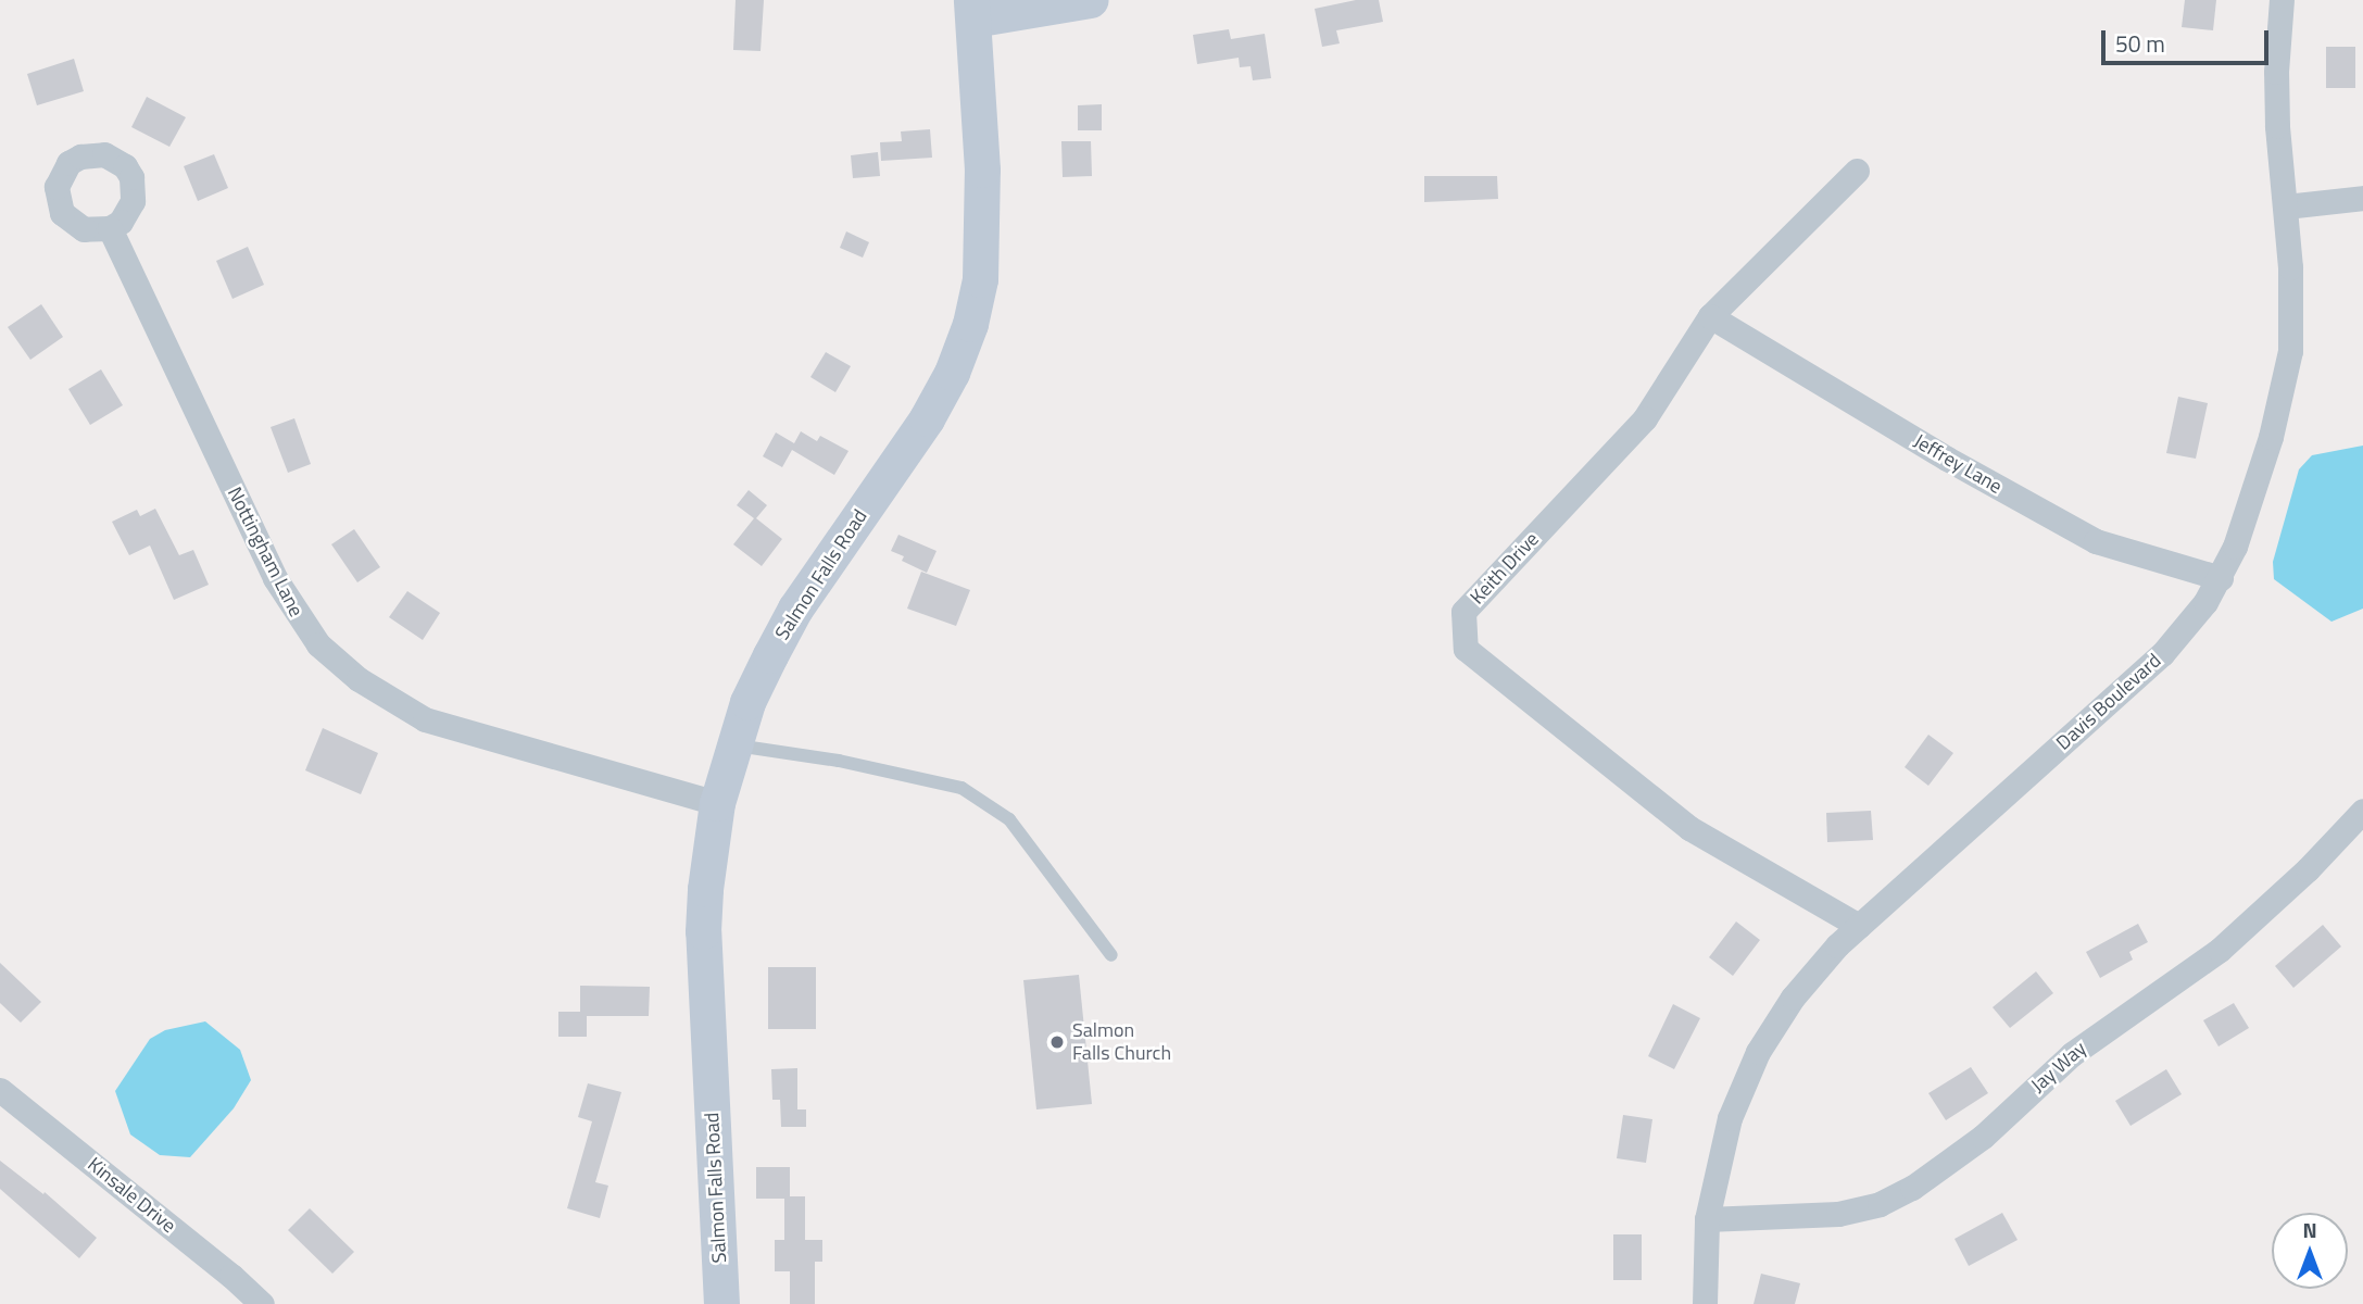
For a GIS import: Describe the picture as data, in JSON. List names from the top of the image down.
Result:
{
  "streets": {
    "street": [
      "Jeffrey Lane",
      "Nottingham Lane",
      "Keith Drive",
      "Salmon Falls Road",
      "Davis Boulevard",
      "Jay Way",
      "Kinsale Drive"
    ]
  },
  "crossings": [
    ["Jeffrey Lane", "Keith Drive"],
    ["Jeffrey Lane", "Davis Boulevard"],
    ["Nottingham Lane", "Salmon Falls Road"],
    ["Keith Drive", "Davis Boulevard"],
    ["Davis Boulevard", "Jay Way"]
  ],
  "places": ["Salmon Falls Church"],
  "scale_bar": "50 m",
  "north": "top"
}
